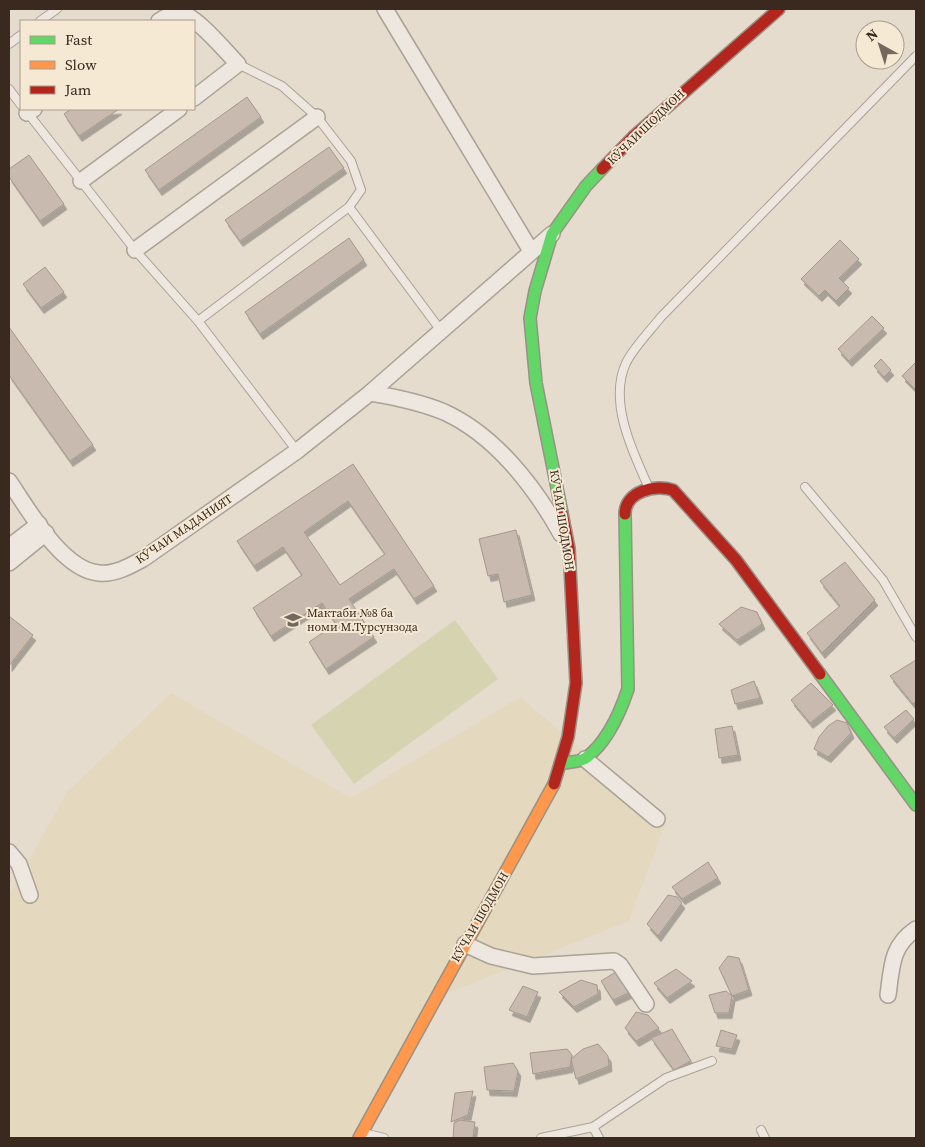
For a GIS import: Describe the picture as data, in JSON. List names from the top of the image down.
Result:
{
  "streets": {
    "main road": ["КӮЧАИ ШОДМОН"],
    "street": ["КӮЧАИ МАДАНИЯТ"]
  },
  "crossings": [
    ["КӮЧАИ ШОДМОН", "КӮЧАИ МАДАНИЯТ"]
  ],
  "places": {
    "school or university": ["Мактаби №8 ба номи М.Турсунзода"]
  },
  "legend": ["Fast", "Slow", "Jam"],
  "north": "top left"
}
